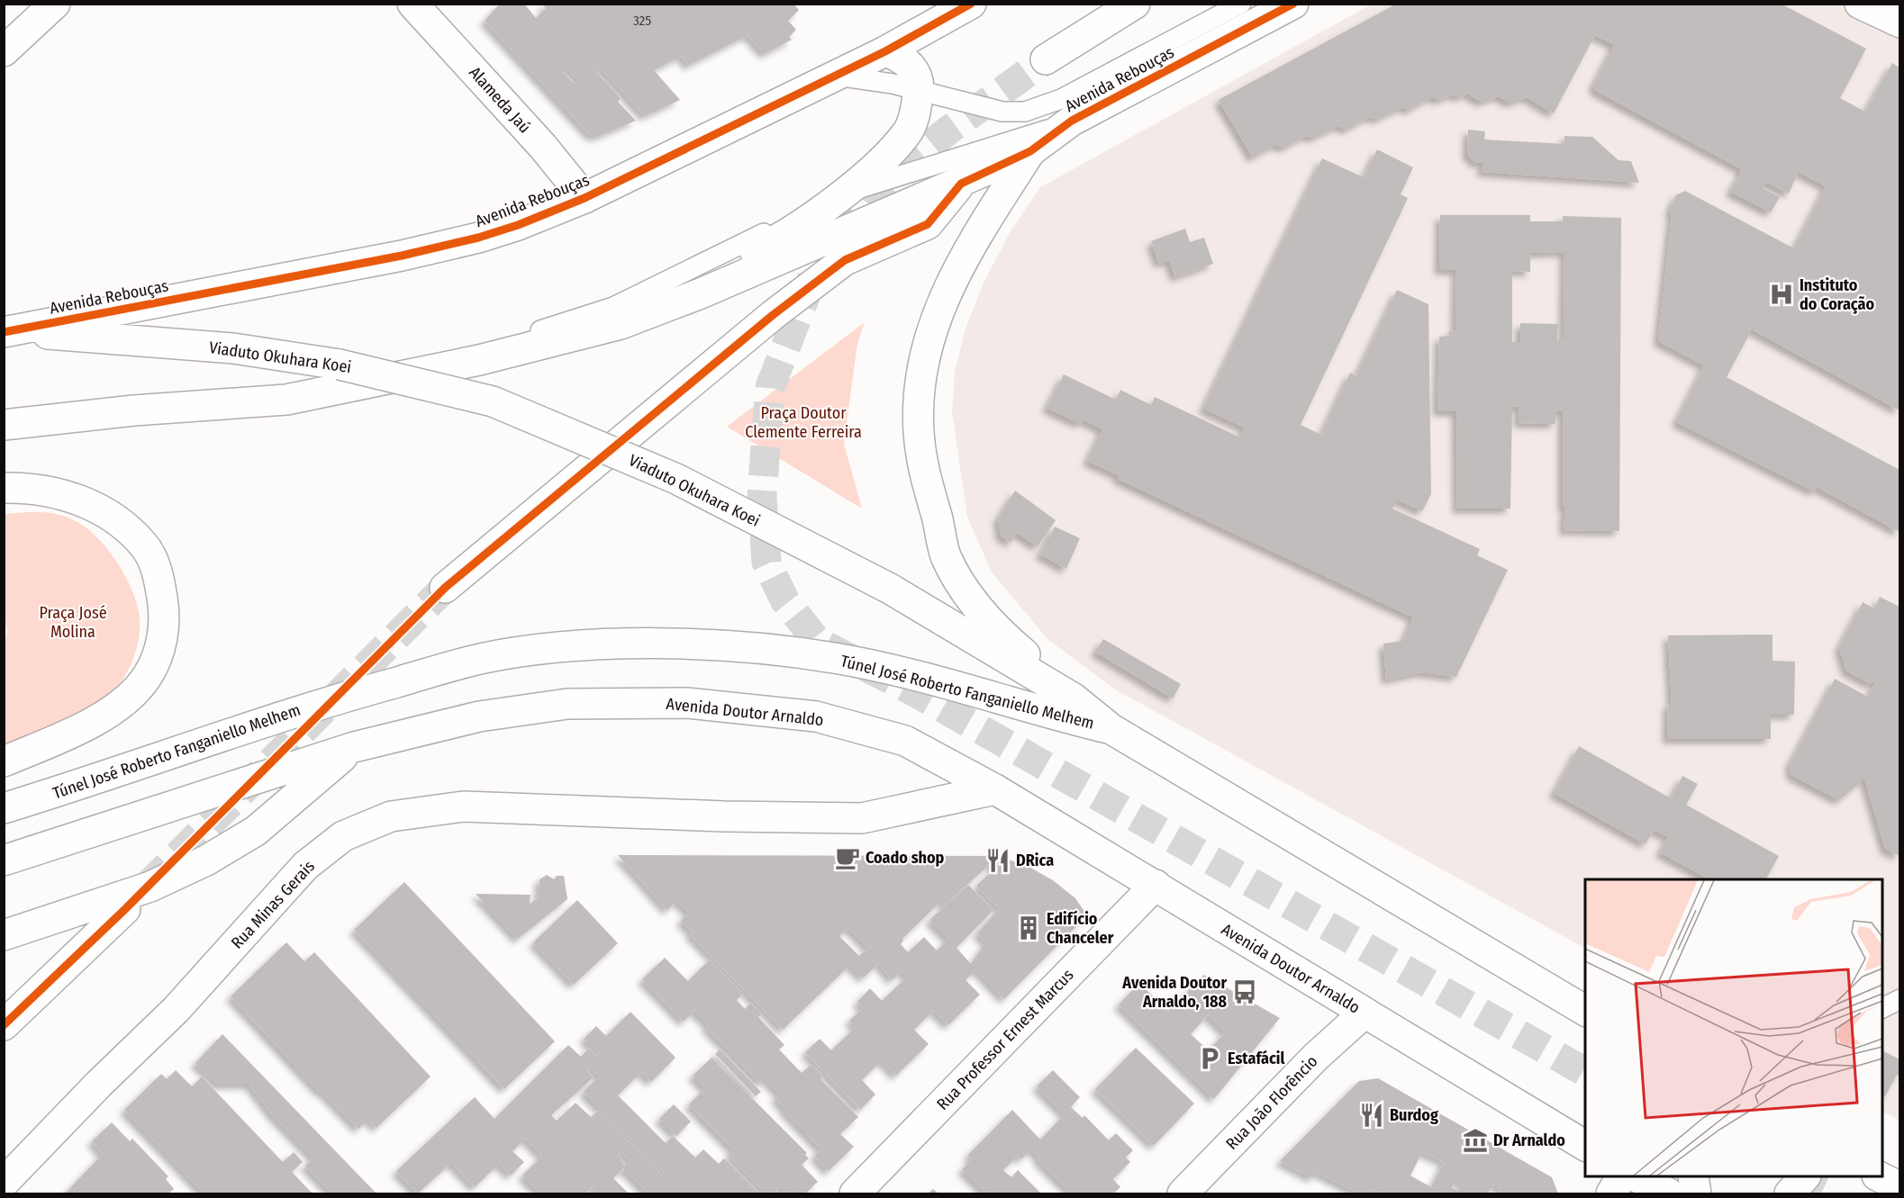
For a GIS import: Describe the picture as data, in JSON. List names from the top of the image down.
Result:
{
  "streets": {
    "main road": [
      "Avenida Rebouças",
      "Alameda Jaú",
      "Viaduto Okuhara Koei",
      "Túnel José Roberto Fanganiello Melhem",
      "Avenida Doutor Arnaldo",
      "Rua Minas Gerais",
      "Rua Professor Ernest Marcus",
      "Rua João Florêncio"
    ]
  },
  "crossings": [
    ["Avenida Rebouças", "Alameda Jaú"],
    ["Avenida Rebouças", "Viaduto Okuhara Koei"],
    ["Viaduto Okuhara Koei", "Túnel José Roberto Fanganiello Melhem"],
    ["Avenida Doutor Arnaldo", "Rua Minas Gerais"],
    ["Avenida Doutor Arnaldo", "Rua Professor Ernest Marcus"],
    ["Avenida Doutor Arnaldo", "Rua João Florêncio"]
  ],
  "parks": ["Praça Doutor Clemente Ferreira", "Praça José Molina"],
  "places": {
    "hospital": ["Instituto do Coração"],
    "cafe": ["Coado shop"],
    "restaurant": ["DRica", "Burdog"],
    "building": ["Edifício Chanceler"],
    "bus stop": ["Avenida Doutor Arnaldo, 188"],
    "parking": ["Estafácil"],
    "museum": ["Dr Arnaldo"]
  },
  "house_numbers": ["325"]
}
